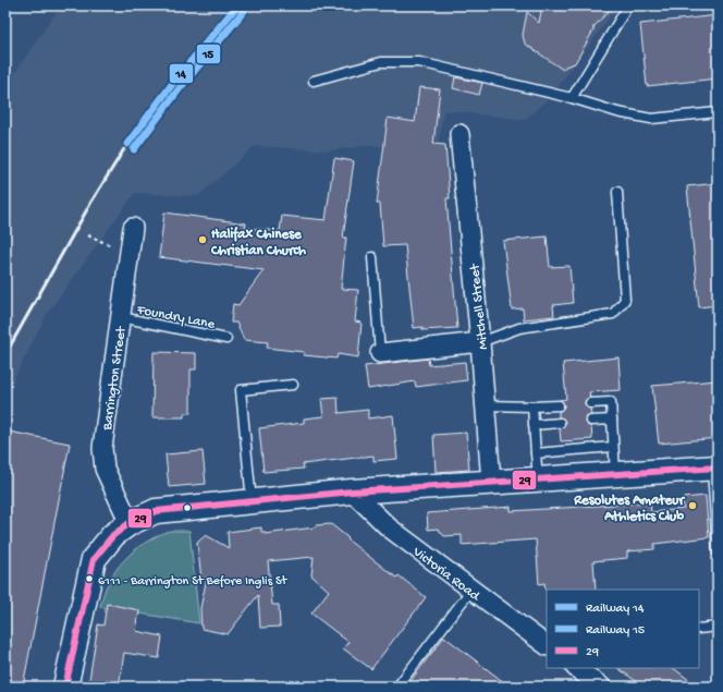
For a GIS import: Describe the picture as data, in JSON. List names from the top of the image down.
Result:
{
  "streets": {
    "street": ["Mitchell Street", "Barrington Street", "Victoria Road"],
    "lane": ["Foundry Lane"]
  },
  "crossings": [
    ["Foundry Lane", "Barrington Street"]
  ],
  "places": ["Halifax Chinese Christian Church", "Resolutes Amateur Athletics Club", "6111 - Barrington St Before Inglis St"],
  "lines": ["rail line 14", "rail line 15", "transit line 29"],
  "legend": ["Railway 14", "Railway 15", "29"]
}
